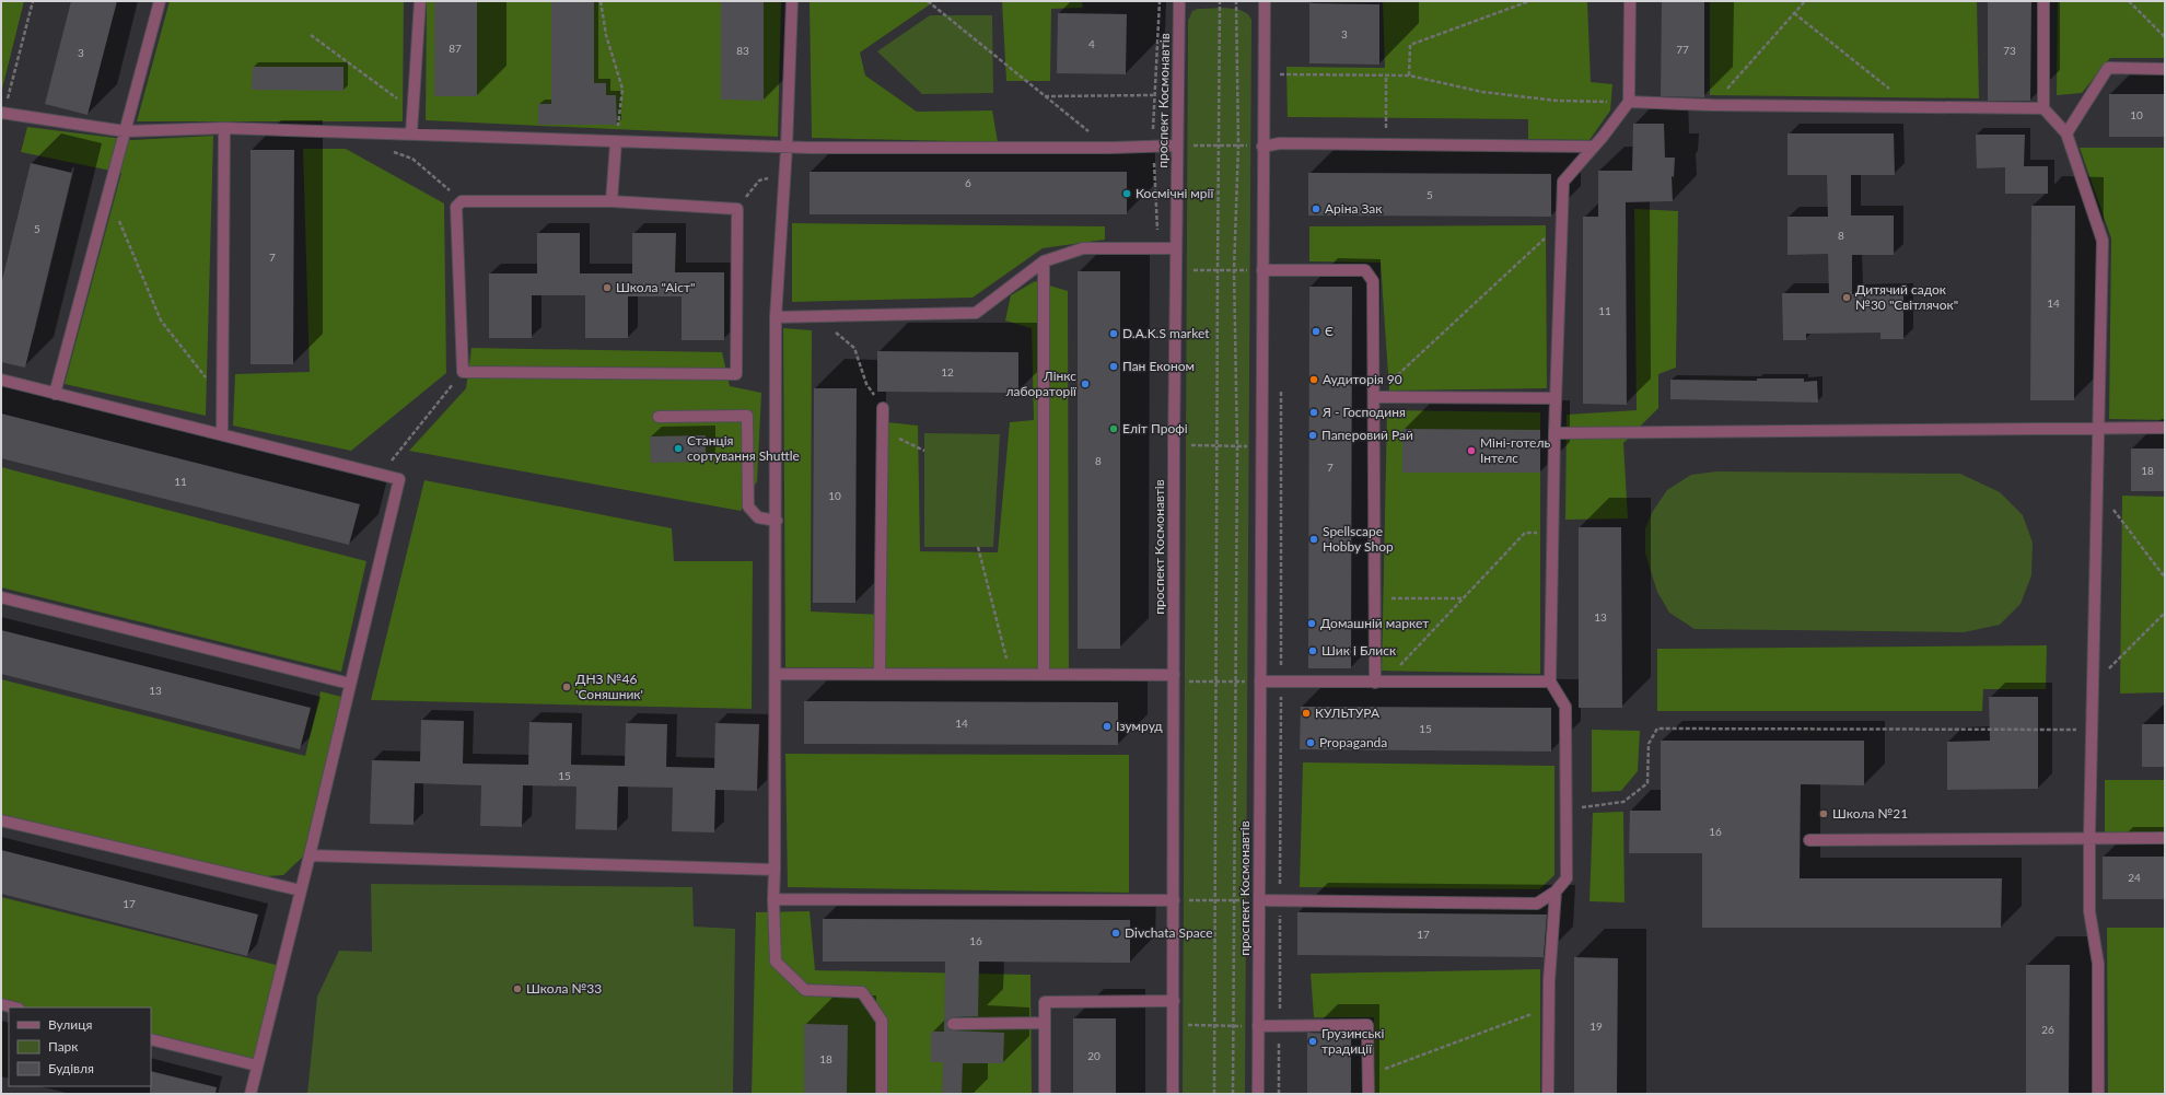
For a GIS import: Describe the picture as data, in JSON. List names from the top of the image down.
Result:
{
  "streets": {
    "street": ["проспект Космонавтів"]
  },
  "places": [
    "Космічні мрії",
    "Аріна Зак",
    "Школа \"Аіст\"",
    "Дитячий садок №30 \"Світлячок\"",
    "Є",
    "D.A.K.S market",
    "Пан Економ",
    "Аудиторія 90",
    "Лінкс лабораторії",
    "Я - Господиня",
    "Еліт Профі",
    "Паперовий Рай",
    "Станція сортування Shuttle",
    "Міні-готель Інтелс",
    "Spellscape Hobby Shop",
    "Домашній маркет",
    "Шик і Блиск",
    "ДНЗ №46 'Соняшник'",
    "КУЛЬТУРА",
    "Ізумруд",
    "Propaganda",
    "Школа №21",
    "Divchata Space",
    "Школа №33",
    "Грузинські традиції"
  ],
  "house_numbers": [
    "3",
    "4",
    "87",
    "77",
    "83",
    "73",
    "3",
    "10",
    "6",
    "5",
    "5",
    "8",
    "7",
    "14",
    "11",
    "12",
    "8",
    "7",
    "18",
    "11",
    "10",
    "13",
    "13",
    "14",
    "15",
    "15",
    "16",
    "24",
    "17",
    "17",
    "16",
    "19",
    "26",
    "20",
    "18"
  ],
  "legend": ["Вулиця", "Парк", "Будівля"]
}
